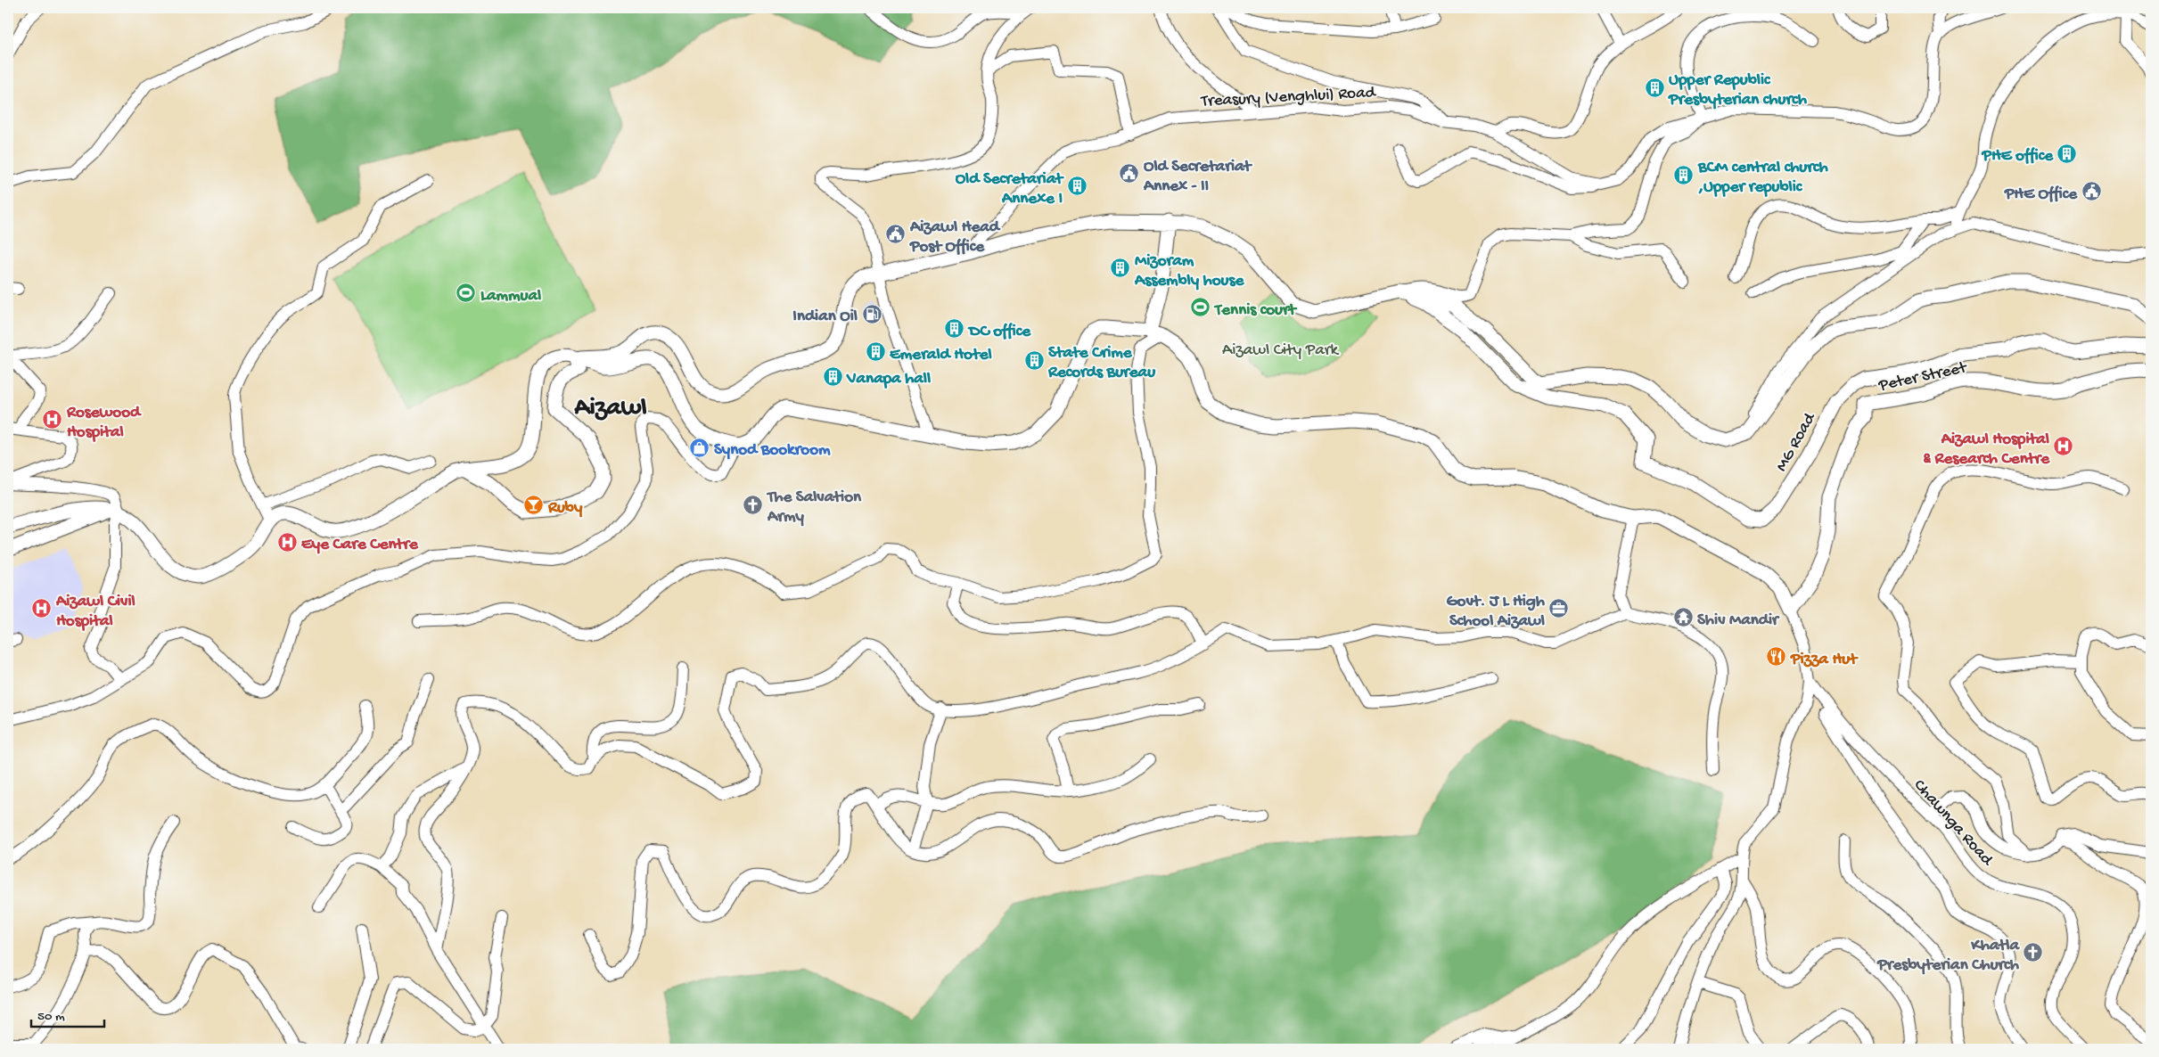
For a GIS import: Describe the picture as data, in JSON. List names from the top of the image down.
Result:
{
  "streets": {
    "main road": ["Peter Street", "MG Road"],
    "street": ["Treasury (Venghlui) Road", "Chawnga Road"]
  },
  "districts": ["Aizawl"],
  "parks": ["Aizawl City Park"],
  "places": {
    "building": [
      "Upper Republic Presbyterian church",
      "PHE office",
      "BCM central church ,Upper republic",
      "Old Secretariat Annexe I",
      "Mizoram Assembly house",
      "DC office",
      "Emerald Hotel",
      "State Crime Records Bureau",
      "Vanapa hall"
    ],
    "public building": ["Old Secretariat Annex - II", "PHE Office", "Aizawl Head Post Office"],
    "sports": ["Lammual", "Tennis court"],
    "fuel station": ["Indian Oil"],
    "hospital": [
      "Rosewood Hospital",
      "Aizawl Hospital & Research Centre",
      "Eye Care Centre",
      "Aizawl Civil Hospital"
    ],
    "shop": ["Synod Bookroom"],
    "church": ["The Salvation Army", "Khatla Presbyterian Church"],
    "bar": ["Ruby"],
    "office": ["Govt. J L High School Aizawl"],
    "temple": ["Shiv Mandir"],
    "restaurant": ["Pizza Hut"]
  },
  "scale_bar": "50 m"
}
